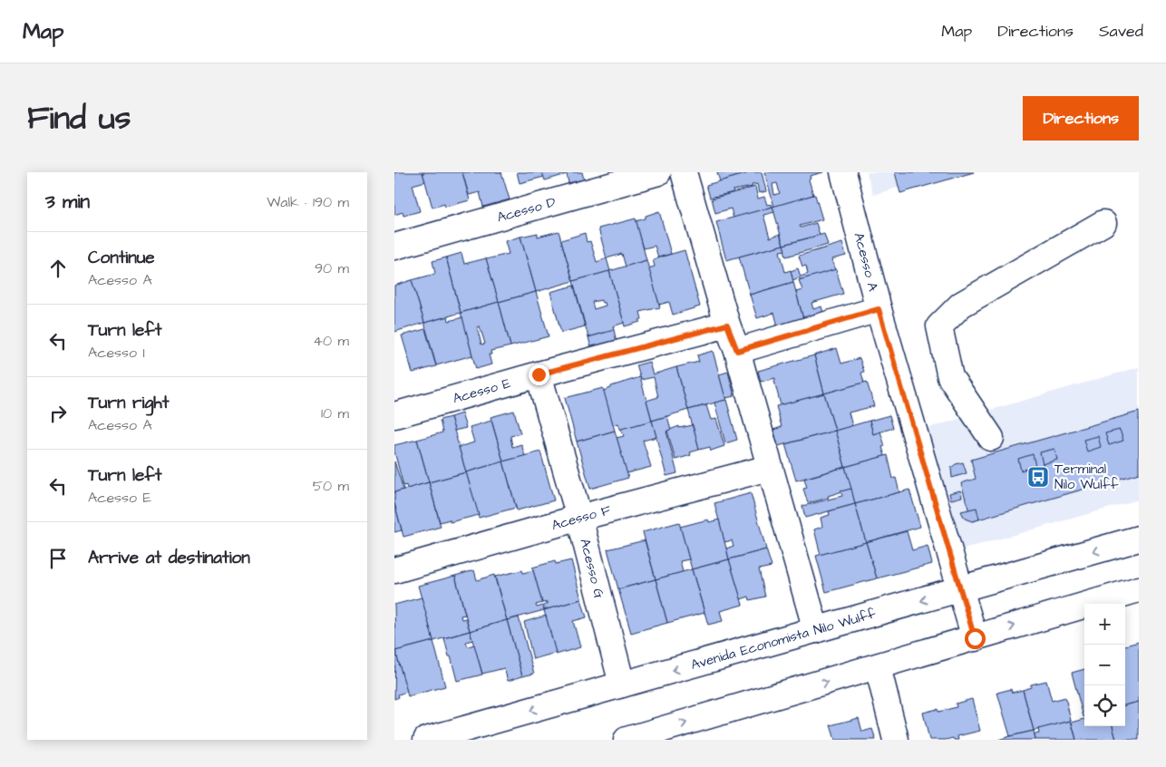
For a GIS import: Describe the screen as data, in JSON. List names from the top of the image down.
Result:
{
  "streets": {
    "street": [
      "Acesso D",
      "Acesso A",
      "Acesso E",
      "Acesso F",
      "Acesso G",
      "Avenida Economista Nilo Wulff"
    ]
  },
  "crossings": [
    ["Acesso A", "Avenida Economista Nilo Wulff"],
    ["Acesso E", "Acesso G"],
    ["Acesso F", "Acesso G"],
    ["Acesso G", "Avenida Economista Nilo Wulff"]
  ],
  "places": {
    "bus stop": ["Terminal Nilo Wulff"]
  },
  "page": {
    "header": "Map",
    "nav": ["Map", "Directions", "Saved"],
    "title": "Find us",
    "buttons": "Directions",
    "heading": ["3 min", "Walk · 190 m"],
    "list": [
      ["Continue", "Acesso A", "90 m"],
      ["Turn left", "Acesso I", "40 m"],
      ["Turn right", "Acesso A", "10 m"],
      ["Turn left", "Acesso E", "50 m"],
      "Arrive at destination"
    ],
    "map_buttons": ["+", "−"]
  }
}
